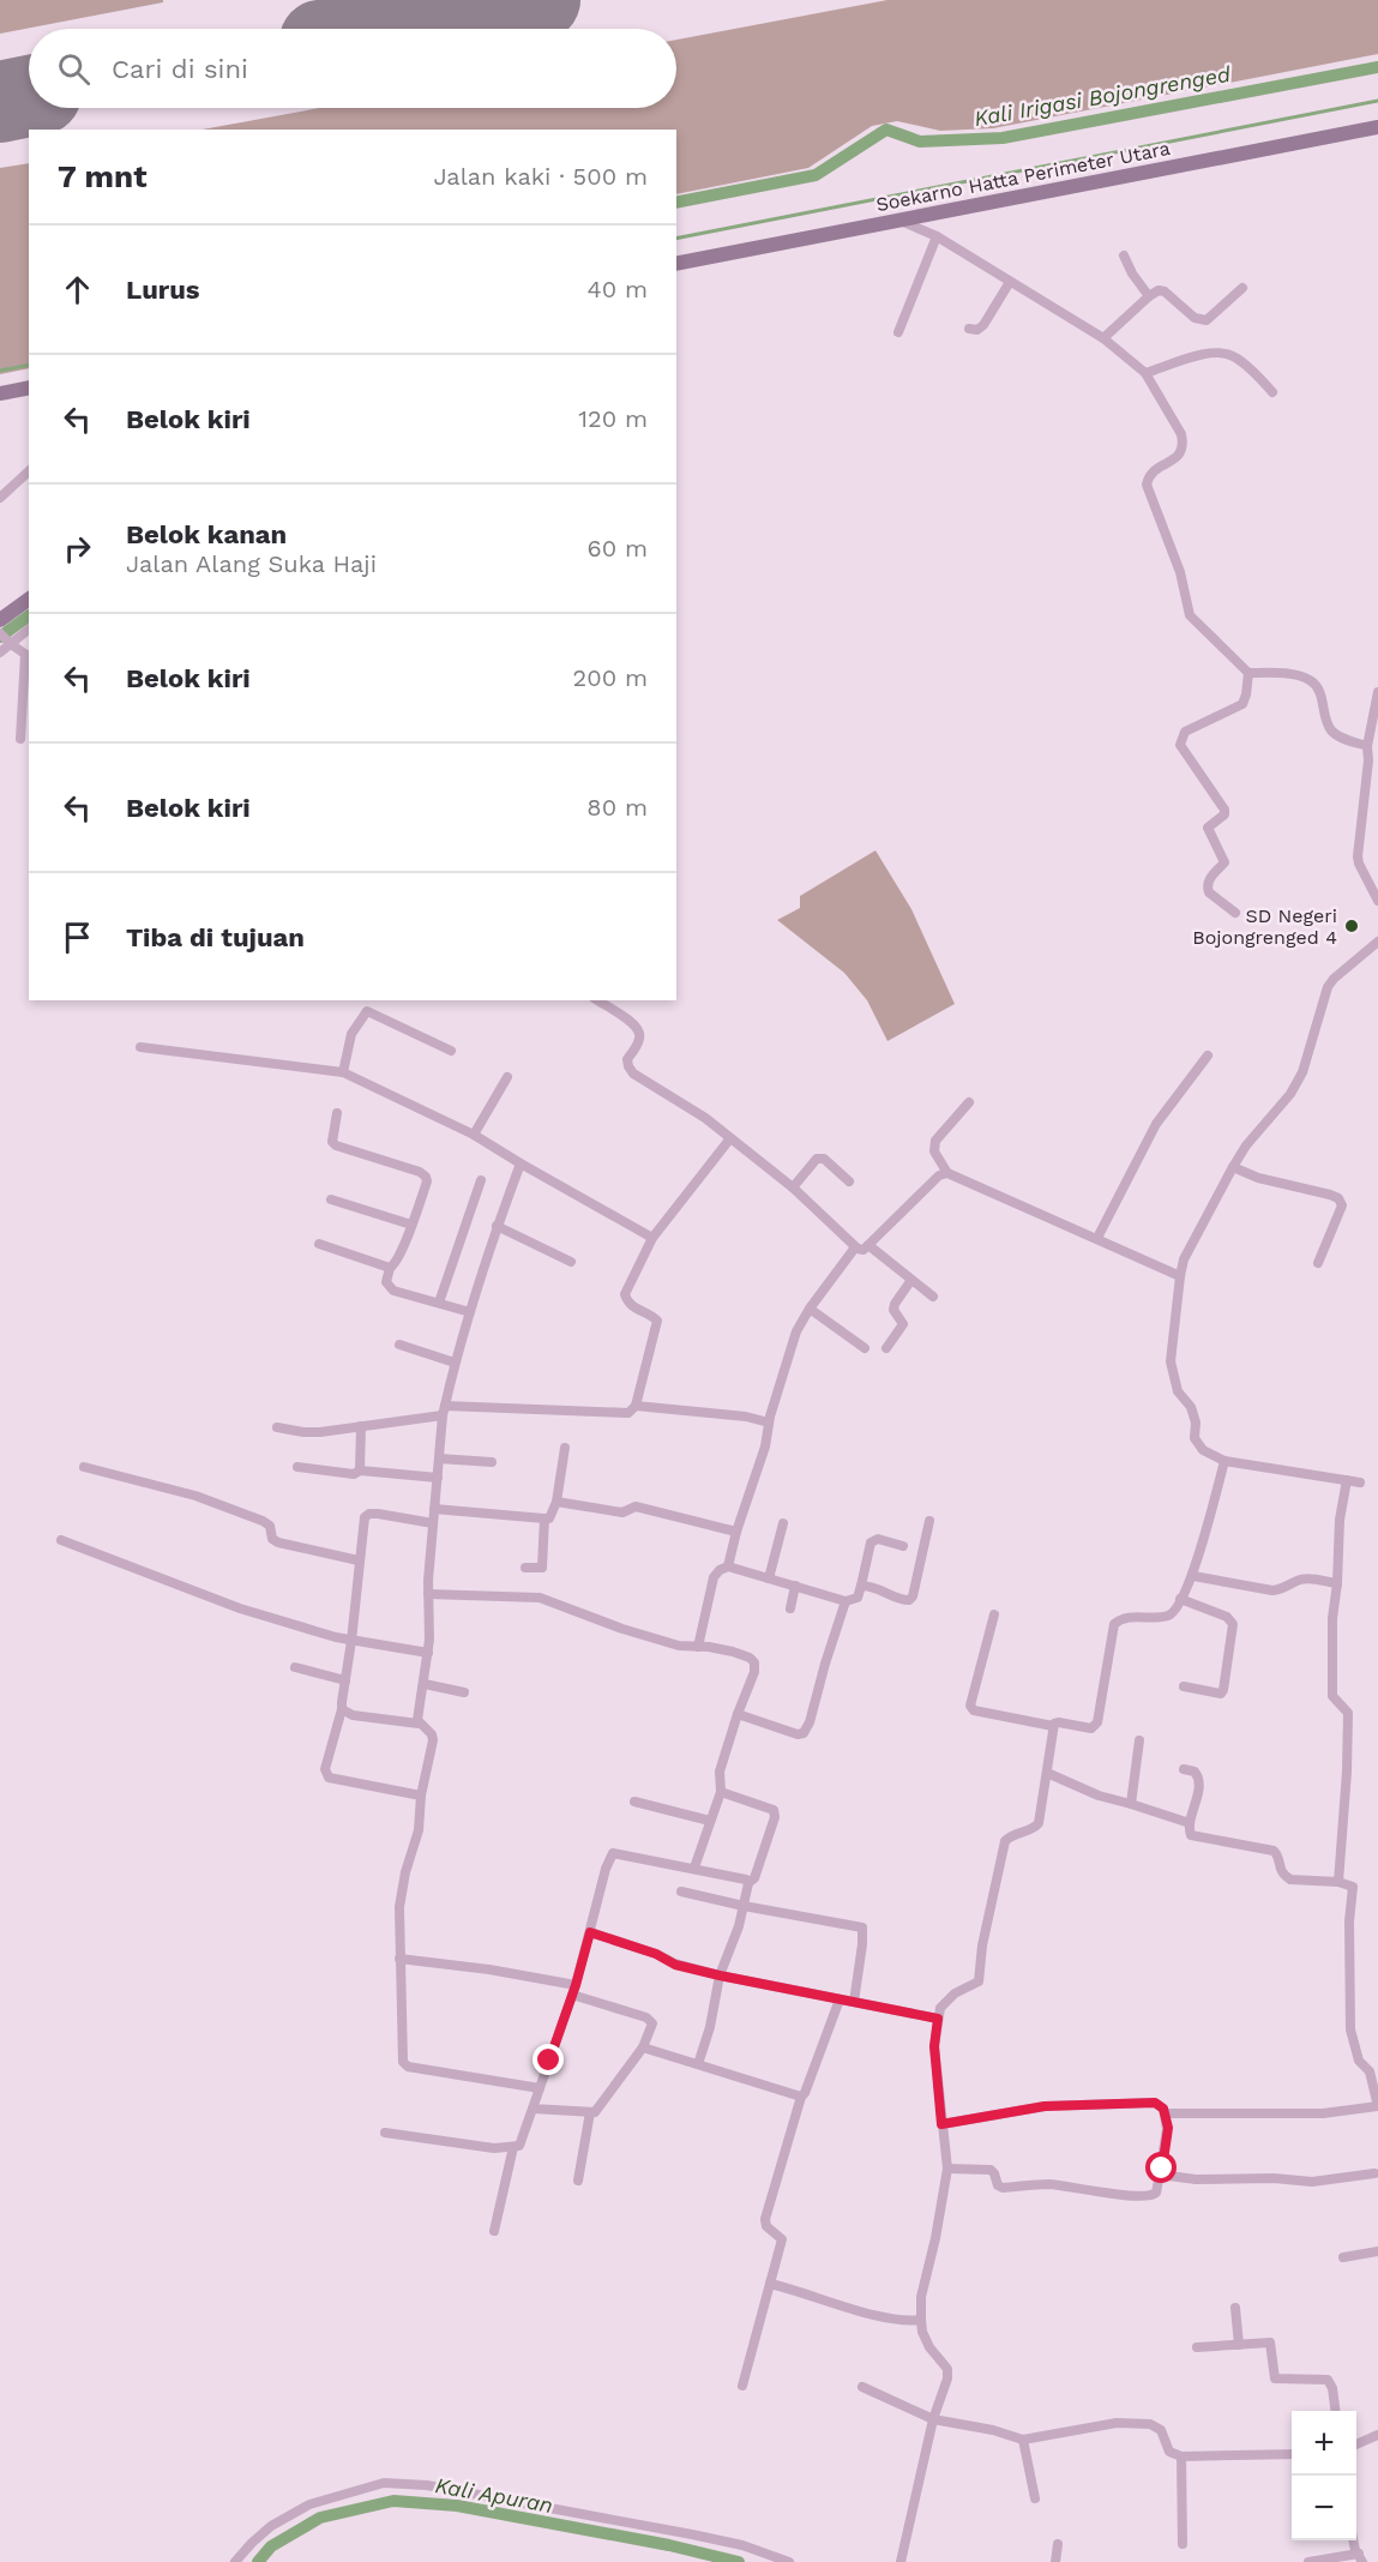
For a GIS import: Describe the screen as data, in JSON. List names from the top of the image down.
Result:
{
  "streets": {
    "main road": ["Soekarno Hatta Perimeter Utara"]
  },
  "water": ["Kali Irigasi Bojongrenged", "Kali Apuran"],
  "places": ["SD Negeri Bojongrenged 4"],
  "page": {
    "search": "Cari di sini",
    "heading": ["7 mnt", "Jalan kaki · 500 m"],
    "list": [
      ["Lurus", "40 m"],
      ["Belok kiri", "120 m"],
      ["Belok kanan", "Jalan Alang Suka Haji", "60 m"],
      ["Belok kiri", "200 m"],
      ["Belok kiri", "80 m"],
      "Tiba di tujuan"
    ],
    "map_buttons": ["+", "−"]
  }
}
